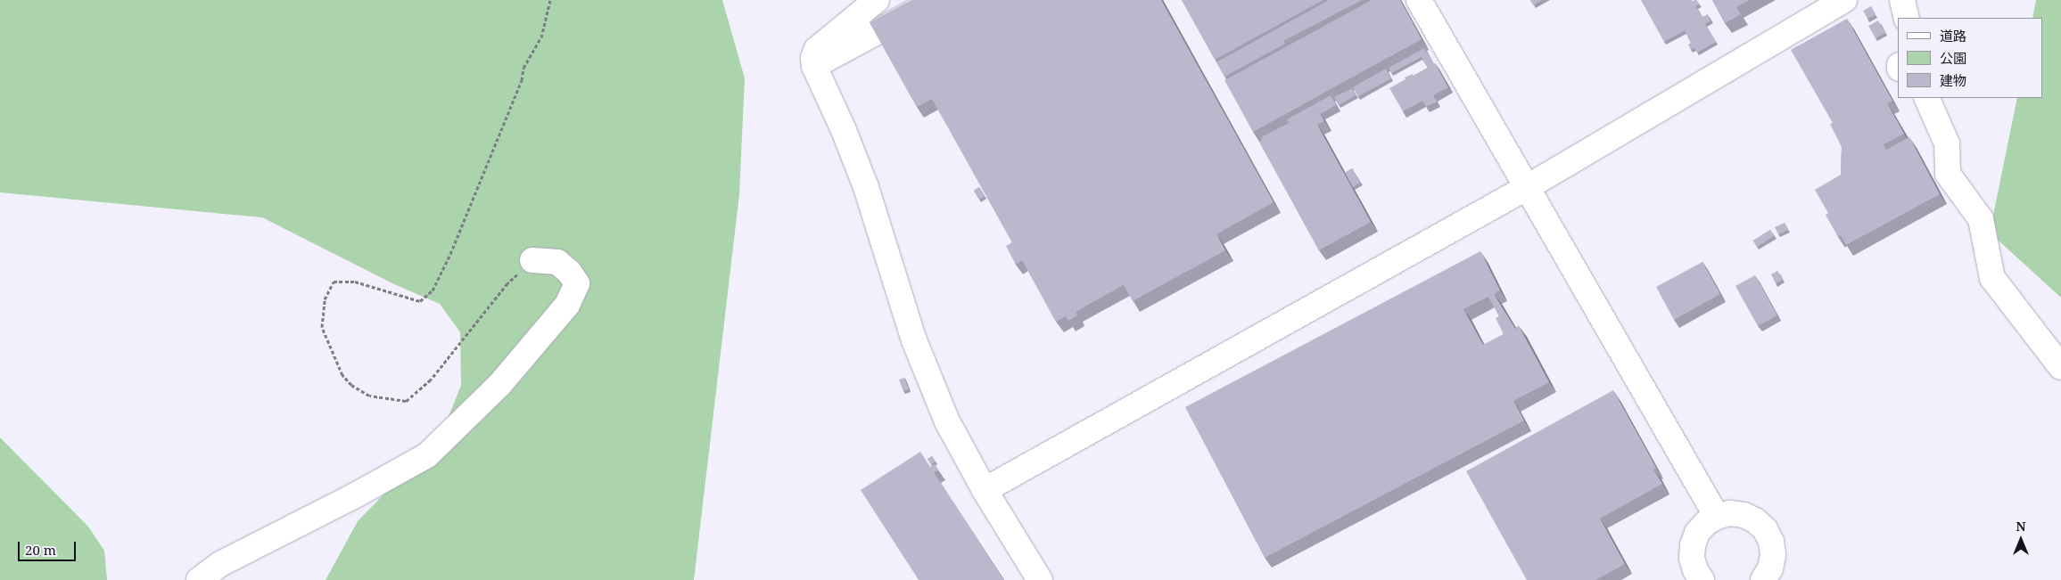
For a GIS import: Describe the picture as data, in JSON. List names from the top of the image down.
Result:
{
  "legend": ["道路", "公園", "建物"],
  "scale_bar": "20 m",
  "north": "top"
}
